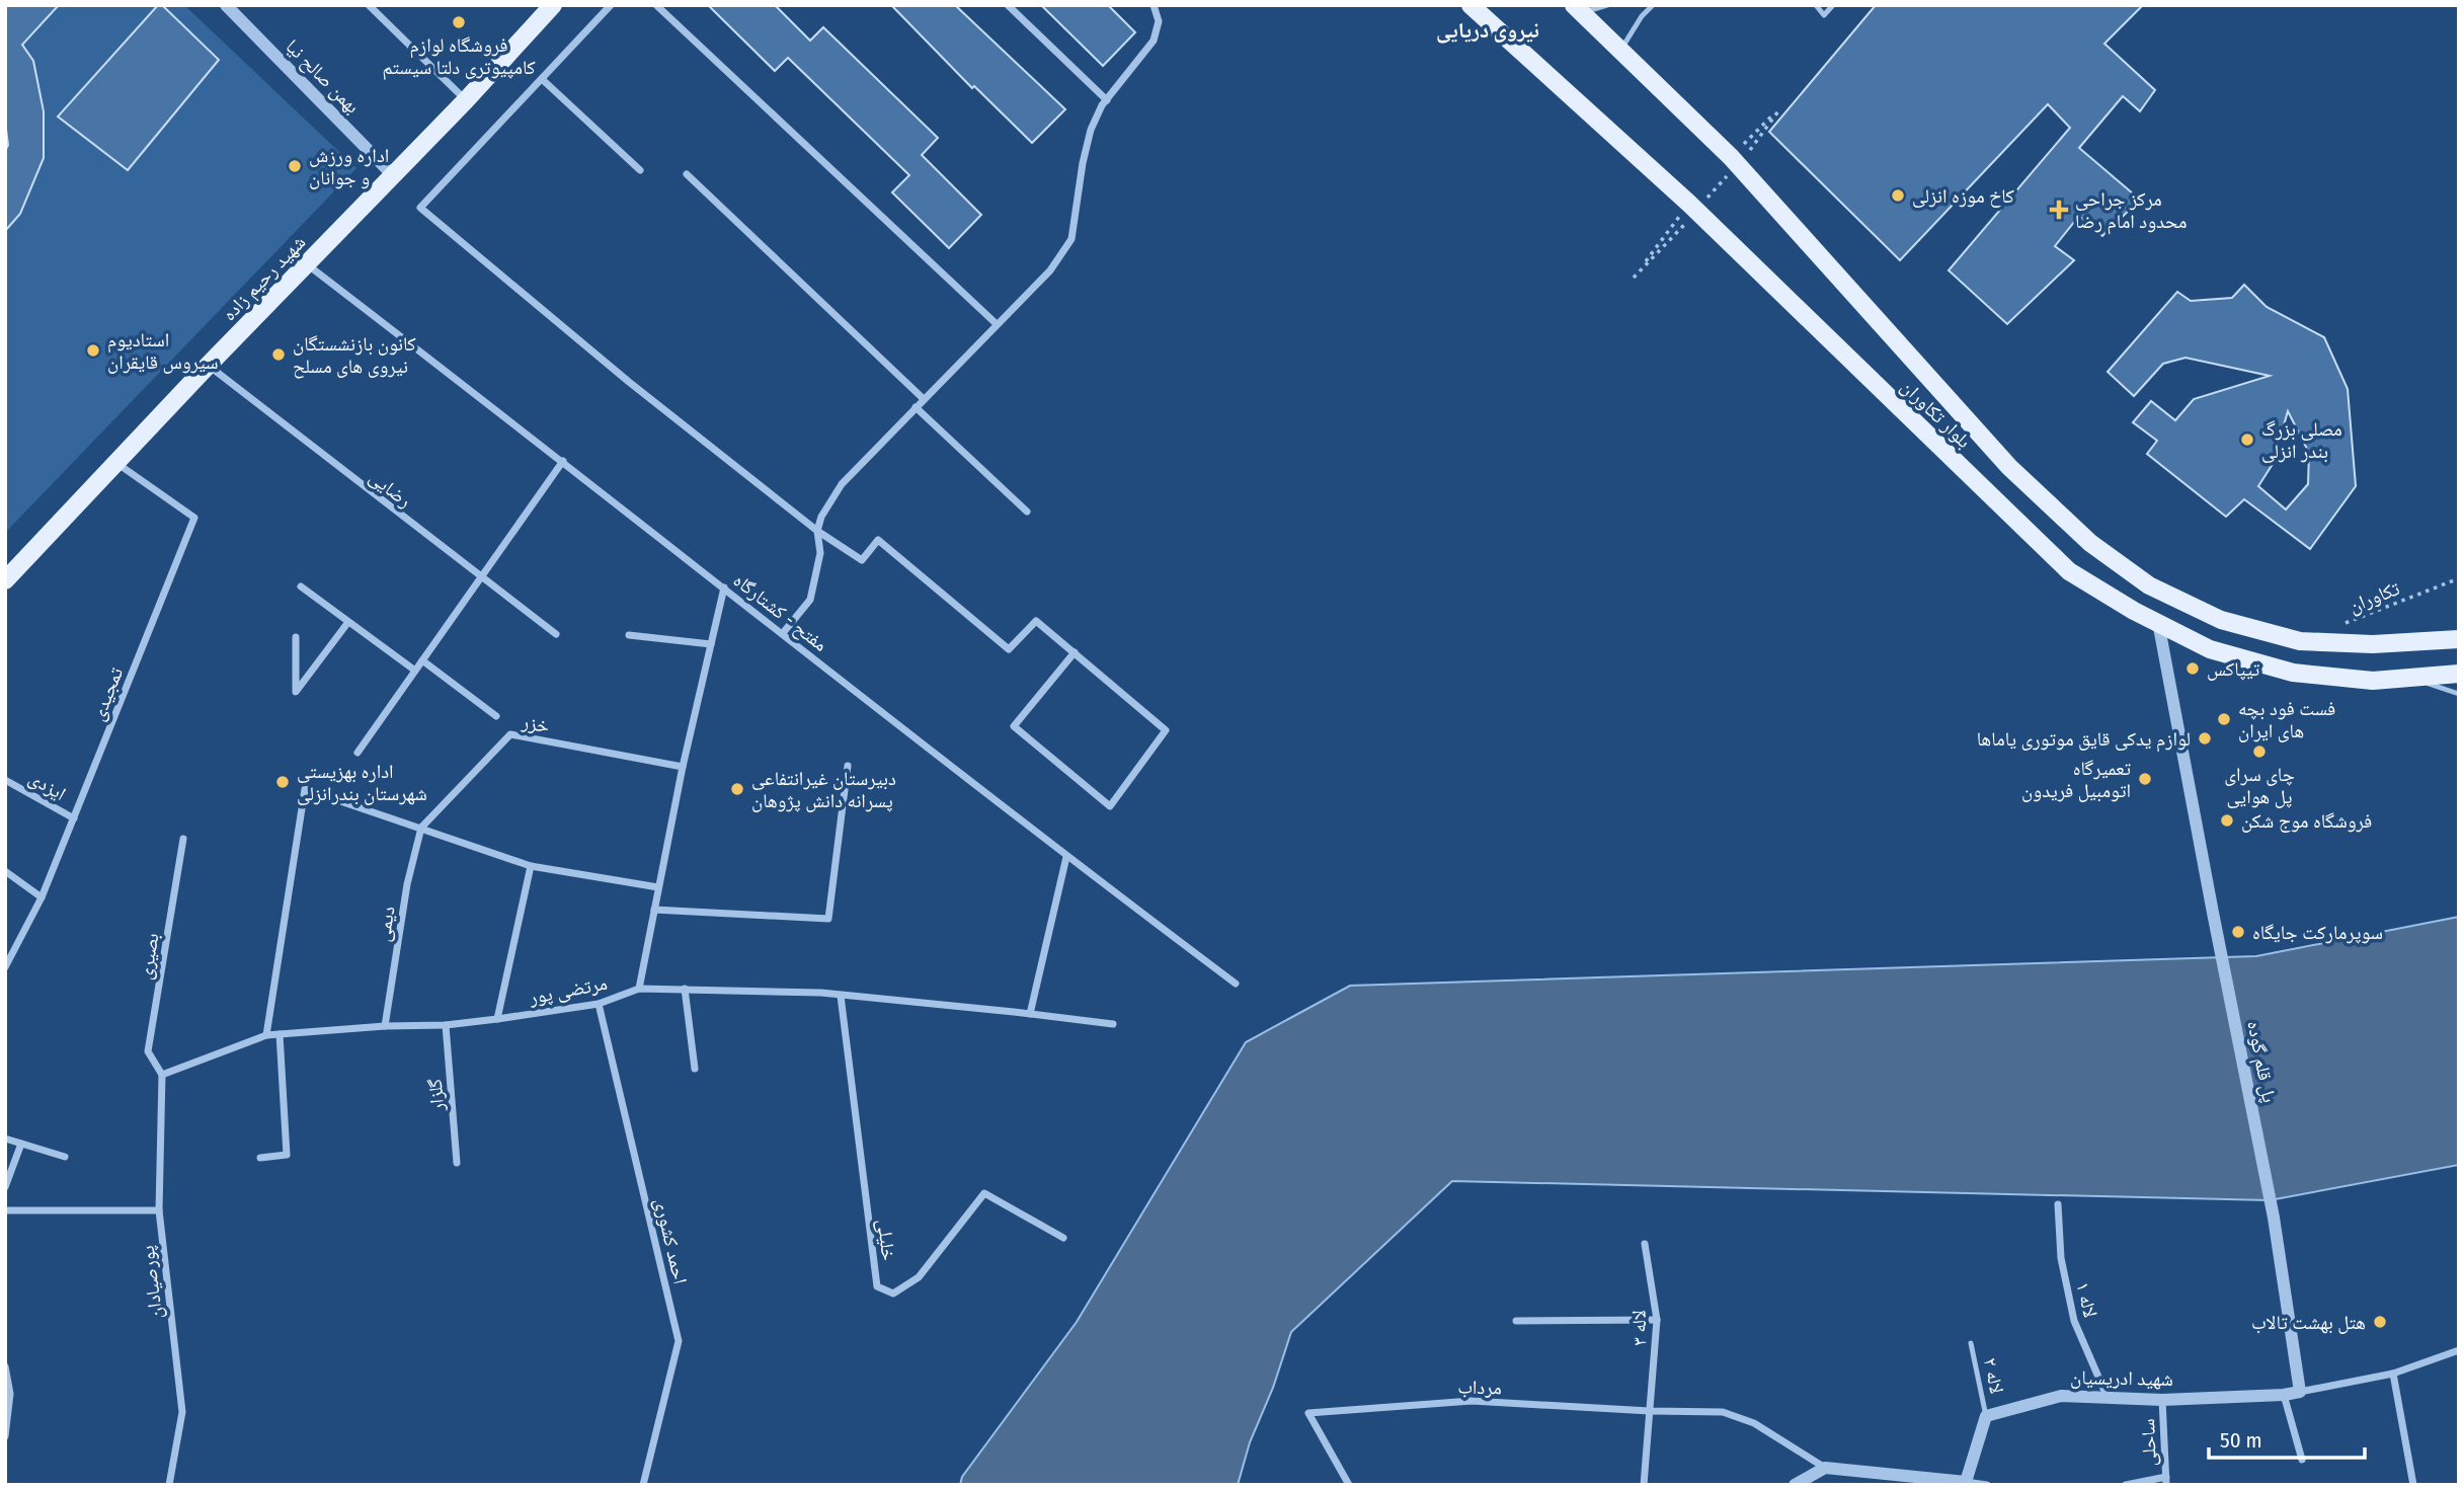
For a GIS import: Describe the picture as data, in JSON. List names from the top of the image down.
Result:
{
  "streets": {
    "main road": ["شهید رحیم زاده", "بلوار تکاوران"],
    "street": [
      "بهمن صالح نیا",
      "رضایی",
      "مفتح - کشتارگاه",
      "تمجیدی",
      "خزر",
      "ایزدی",
      "دیمی",
      "بصیری",
      "مرتضی پور",
      "پل قلم گوده",
      "گلزار",
      "خلیلی",
      "احمد کشوری",
      "پورصیادان",
      "لاله ۱",
      "لاله ۳",
      "شهید ادریسیان",
      "مرداب",
      "ساحلی"
    ],
    "lane": ["لاله ۲"],
    "path": ["تکاوران"]
  },
  "crossings": [
    ["بهمن صالح نیا", "شهید رحیم زاده"],
    ["شهید رحیم زاده", "رضایی"],
    ["شهید رحیم زاده", "مفتح - کشتارگاه"],
    ["شهید رحیم زاده", "تمجیدی"],
    ["بلوار تکاوران", "پل قلم گوده"],
    ["تمجیدی", "ایزدی"],
    ["خزر", "دیمی"],
    ["دیمی", "مرتضی پور"],
    ["بصیری", "مرتضی پور"],
    ["بصیری", "پورصیادان"],
    ["مرتضی پور", "گلزار"],
    ["مرتضی پور", "خلیلی"],
    ["مرتضی پور", "احمد کشوری"],
    ["مرتضی پور", "پورصیادان"],
    ["پل قلم گوده", "شهید ادریسیان"],
    ["لاله ۱", "شهید ادریسیان"],
    ["لاله ۳", "مرداب"],
    ["لاله ۲", "شهید ادریسیان"],
    ["شهید ادریسیان", "ساحلی"]
  ],
  "districts": ["نیروی دریایی"],
  "places": {
    "other": [
      "فروشگاه لوازم کامپیوتری دلتا سیستم",
      "اداره ورزش و جوانان",
      "کاخ موزه انزلی",
      "استادیوم سیروس قایقران",
      "کانون بازنشستگان نیروی های مسلح",
      "مصلی بزرگ بندر انزلی",
      "تیپاکس",
      "فست فود بچه های ایران",
      "لوازم یدکی قایق موتوری یاماها",
      "چای سرای پل هوایی",
      "تعمیرگاه اتومبیل فریدون",
      "اداره بهزیستی شهرستان بندرانزلی",
      "دبیرستان غیرانتفاعی پسرانه دانش پژوهان",
      "فروشگاه موج شکن",
      "سوپرمارکت جایگاه",
      "هتل بهشت تالاب"
    ],
    "health": ["مرکز جراحی محدود امام رضا"]
  },
  "scale_bar": "50 m"
}
